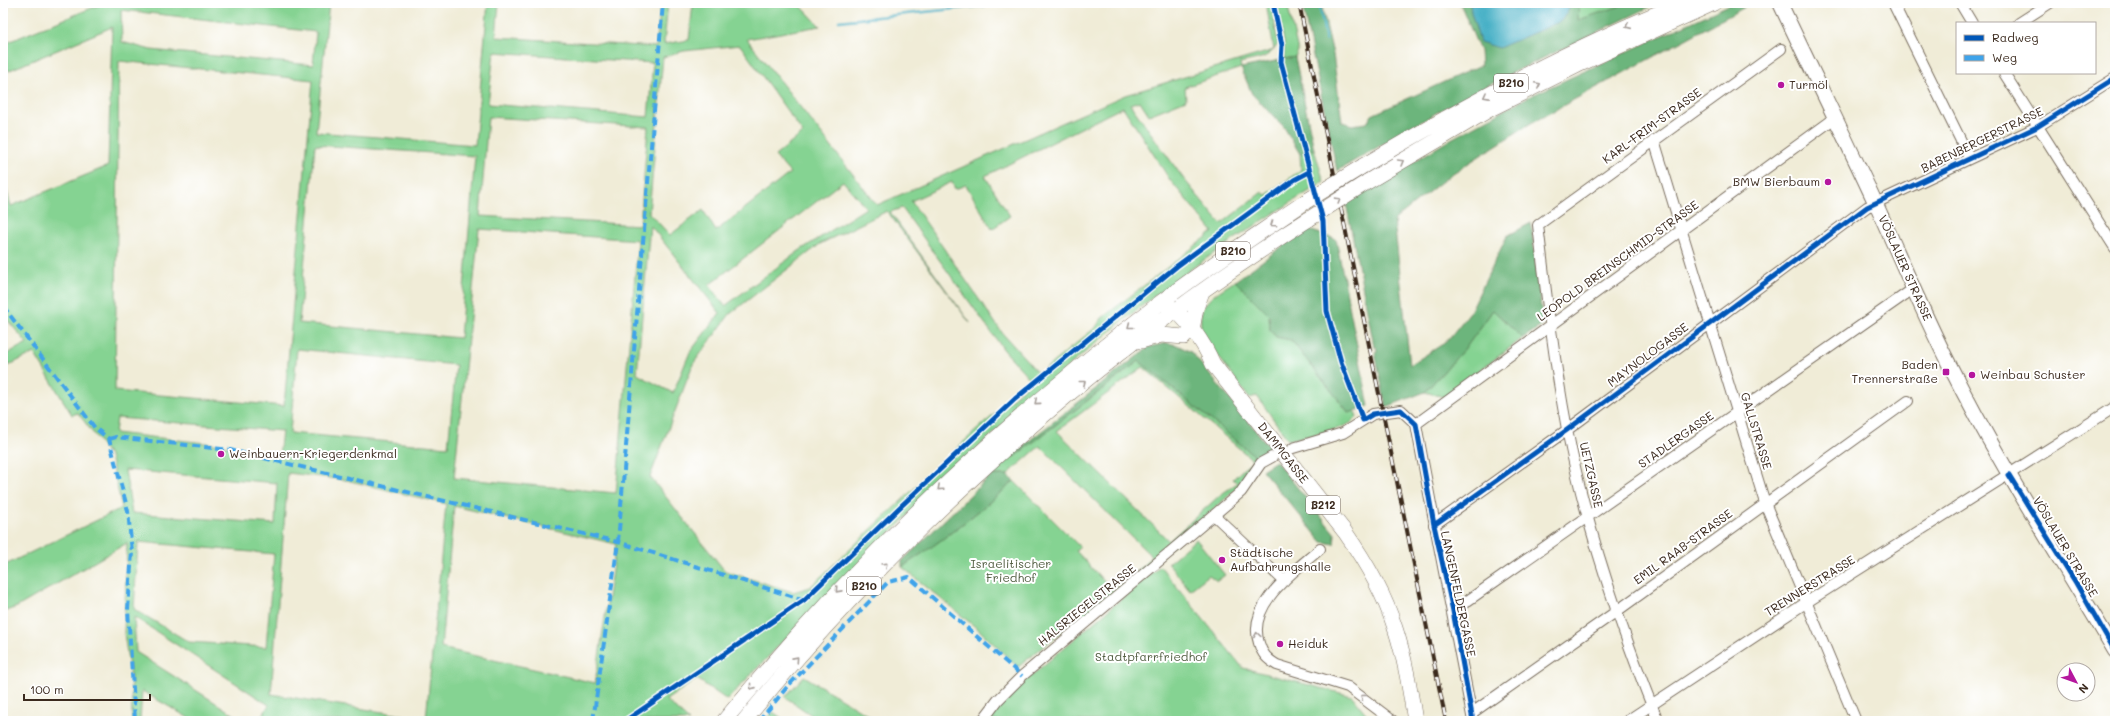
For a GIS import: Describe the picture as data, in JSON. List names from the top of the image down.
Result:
{
  "streets": {
    "main road": ["B210", "DAMMGASSE", "B212"],
    "street": [
      "KARL-FRIM-STRASSE",
      "BABENBERGERSTRASSE",
      "LEOPOLD BREINSCHMID-STRASSE",
      "VÖSLAUER STRASSE",
      "MAYNOLOGASSE",
      "GALLSTRASSE",
      "STADLERGASSE",
      "UETZGASSE",
      "EMIL RAAB-STRASSE",
      "TRENNERSTRASSE",
      "LANGENFELDERGASSE",
      "HALSRIEGELSTRASSE"
    ]
  },
  "crossings": [
    ["B210", "DAMMGASSE"],
    ["KARL-FRIM-STRASSE", "GALLSTRASSE"],
    ["KARL-FRIM-STRASSE", "UETZGASSE"],
    ["BABENBERGERSTRASSE", "VÖSLAUER STRASSE"],
    ["BABENBERGERSTRASSE", "MAYNOLOGASSE"],
    ["LEOPOLD BREINSCHMID-STRASSE", "VÖSLAUER STRASSE"],
    ["LEOPOLD BREINSCHMID-STRASSE", "GALLSTRASSE"],
    ["LEOPOLD BREINSCHMID-STRASSE", "UETZGASSE"],
    ["LEOPOLD BREINSCHMID-STRASSE", "LANGENFELDERGASSE"],
    ["VÖSLAUER STRASSE", "MAYNOLOGASSE"],
    ["VÖSLAUER STRASSE", "STADLERGASSE"],
    ["VÖSLAUER STRASSE", "TRENNERSTRASSE"],
    ["MAYNOLOGASSE", "GALLSTRASSE"],
    ["MAYNOLOGASSE", "UETZGASSE"],
    ["MAYNOLOGASSE", "LANGENFELDERGASSE"],
    ["GALLSTRASSE", "STADLERGASSE"],
    ["GALLSTRASSE", "EMIL RAAB-STRASSE"],
    ["GALLSTRASSE", "TRENNERSTRASSE"],
    ["STADLERGASSE", "UETZGASSE"],
    ["STADLERGASSE", "LANGENFELDERGASSE"],
    ["UETZGASSE", "EMIL RAAB-STRASSE"],
    ["UETZGASSE", "TRENNERSTRASSE"],
    ["EMIL RAAB-STRASSE", "LANGENFELDERGASSE"]
  ],
  "parks": ["Israelitischer Friedhof", "Stadtpfarrfriedhof"],
  "places": {
    "other": [
      "Turmöl",
      "BMW Bierbaum",
      "Weinbau Schuster",
      "Weinbauern-Kriegerdenkmal",
      "Städtische Aufbahrungshalle",
      "Heiduk"
    ],
    "transit": ["Baden Trennerstraße"]
  },
  "legend": ["Radweg", "Weg"],
  "scale_bar": "100 m",
  "north": "bottom right"
}
